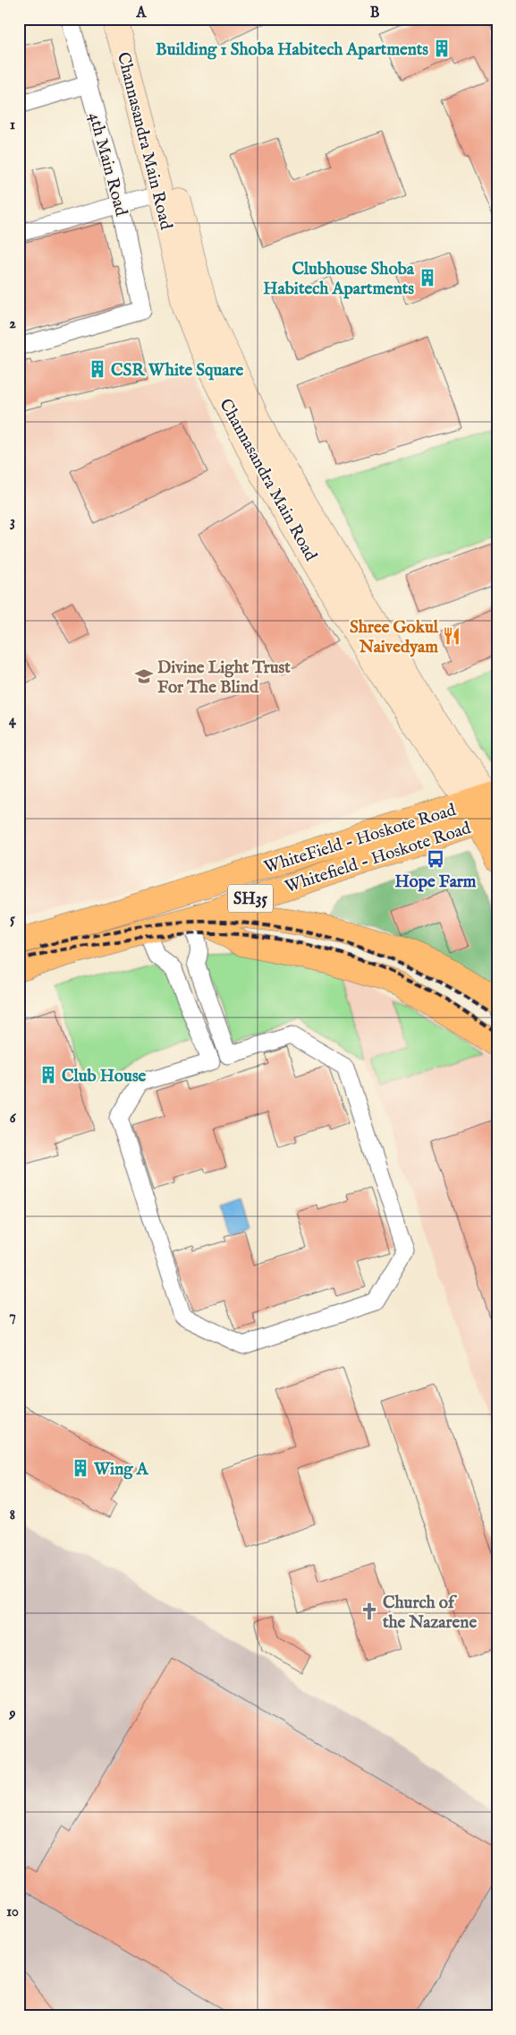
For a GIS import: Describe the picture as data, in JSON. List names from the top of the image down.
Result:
{
  "streets": {
    "main road": [
      "Channasandra Main Road",
      "WhiteField - Hoskote Road",
      "Whitefield - Hoskote Road",
      "SH35"
    ],
    "street": ["4th Main Road"]
  },
  "crossings": [
    ["Channasandra Main Road", "WhiteField - Hoskote Road"],
    ["Channasandra Main Road", "Whitefield - Hoskote Road"],
    ["WhiteField - Hoskote Road", "Whitefield - Hoskote Road"]
  ],
  "places": {
    "building": [
      "Building 1 Shoba Habitech Apartments",
      "Clubhouse Shoba Habitech Apartments",
      "CSR White Square",
      "Club House",
      "Wing A"
    ],
    "restaurant": ["Shree Gokul Naivedyam"],
    "school or university": ["Divine Light Trust For The Blind"],
    "bus stop": ["Hope Farm"],
    "church": ["Church of the Nazarene"]
  },
  "grid": {
    "columns": ["A", "B"],
    "rows": [
      "1",
      "2",
      "3",
      "4",
      "5",
      "6",
      "7",
      "8",
      "9",
      "10"
    ]
  }
}
